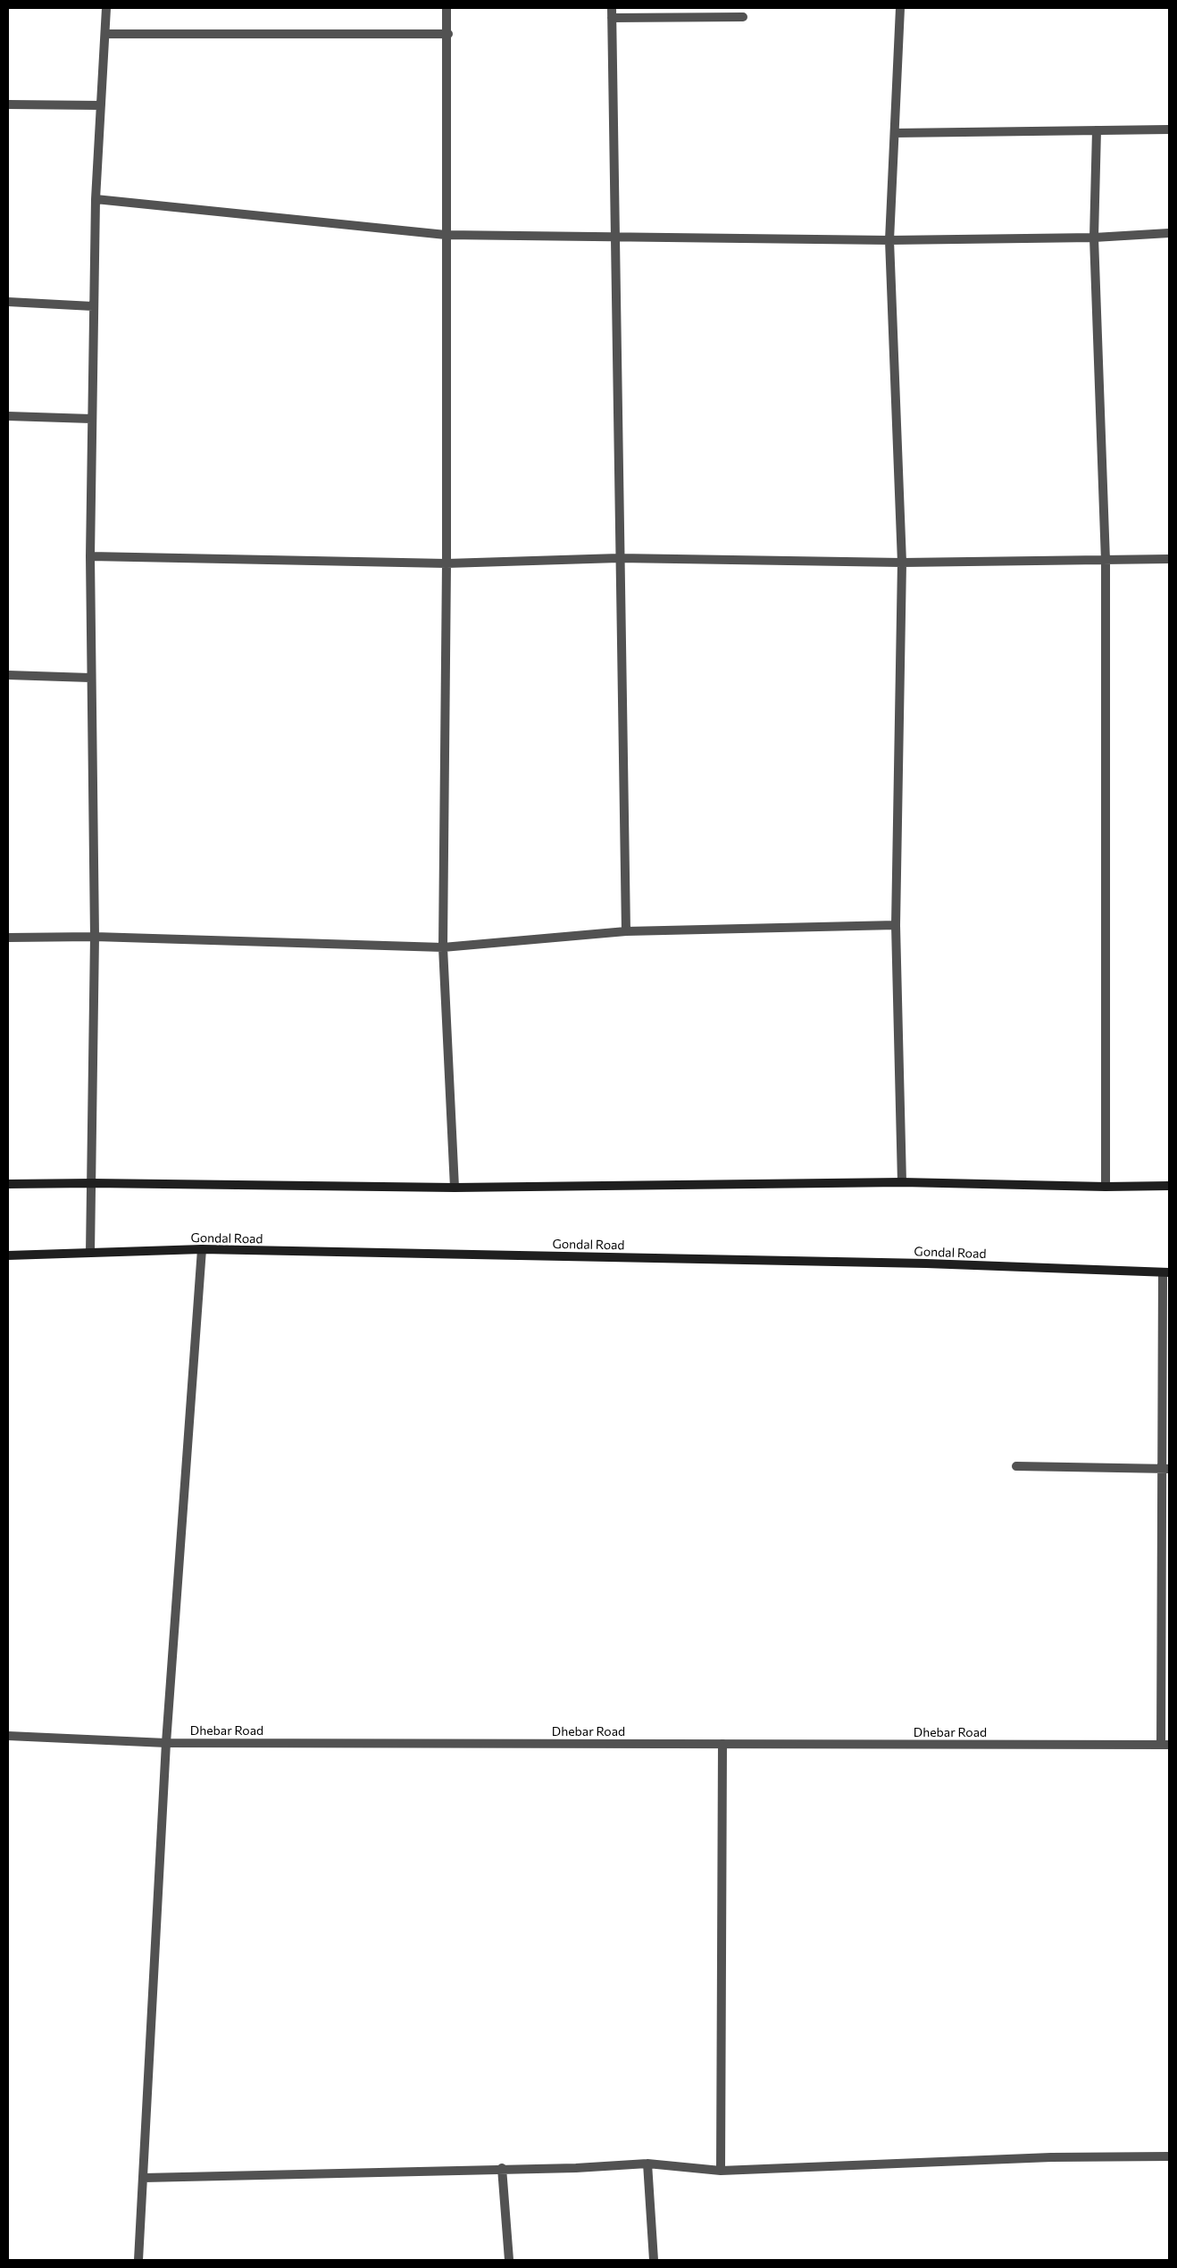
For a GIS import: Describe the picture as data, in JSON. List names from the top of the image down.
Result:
{
  "streets": {
    "main road": ["Gondal Road"],
    "street": ["Dhebar Road"]
  }
}
